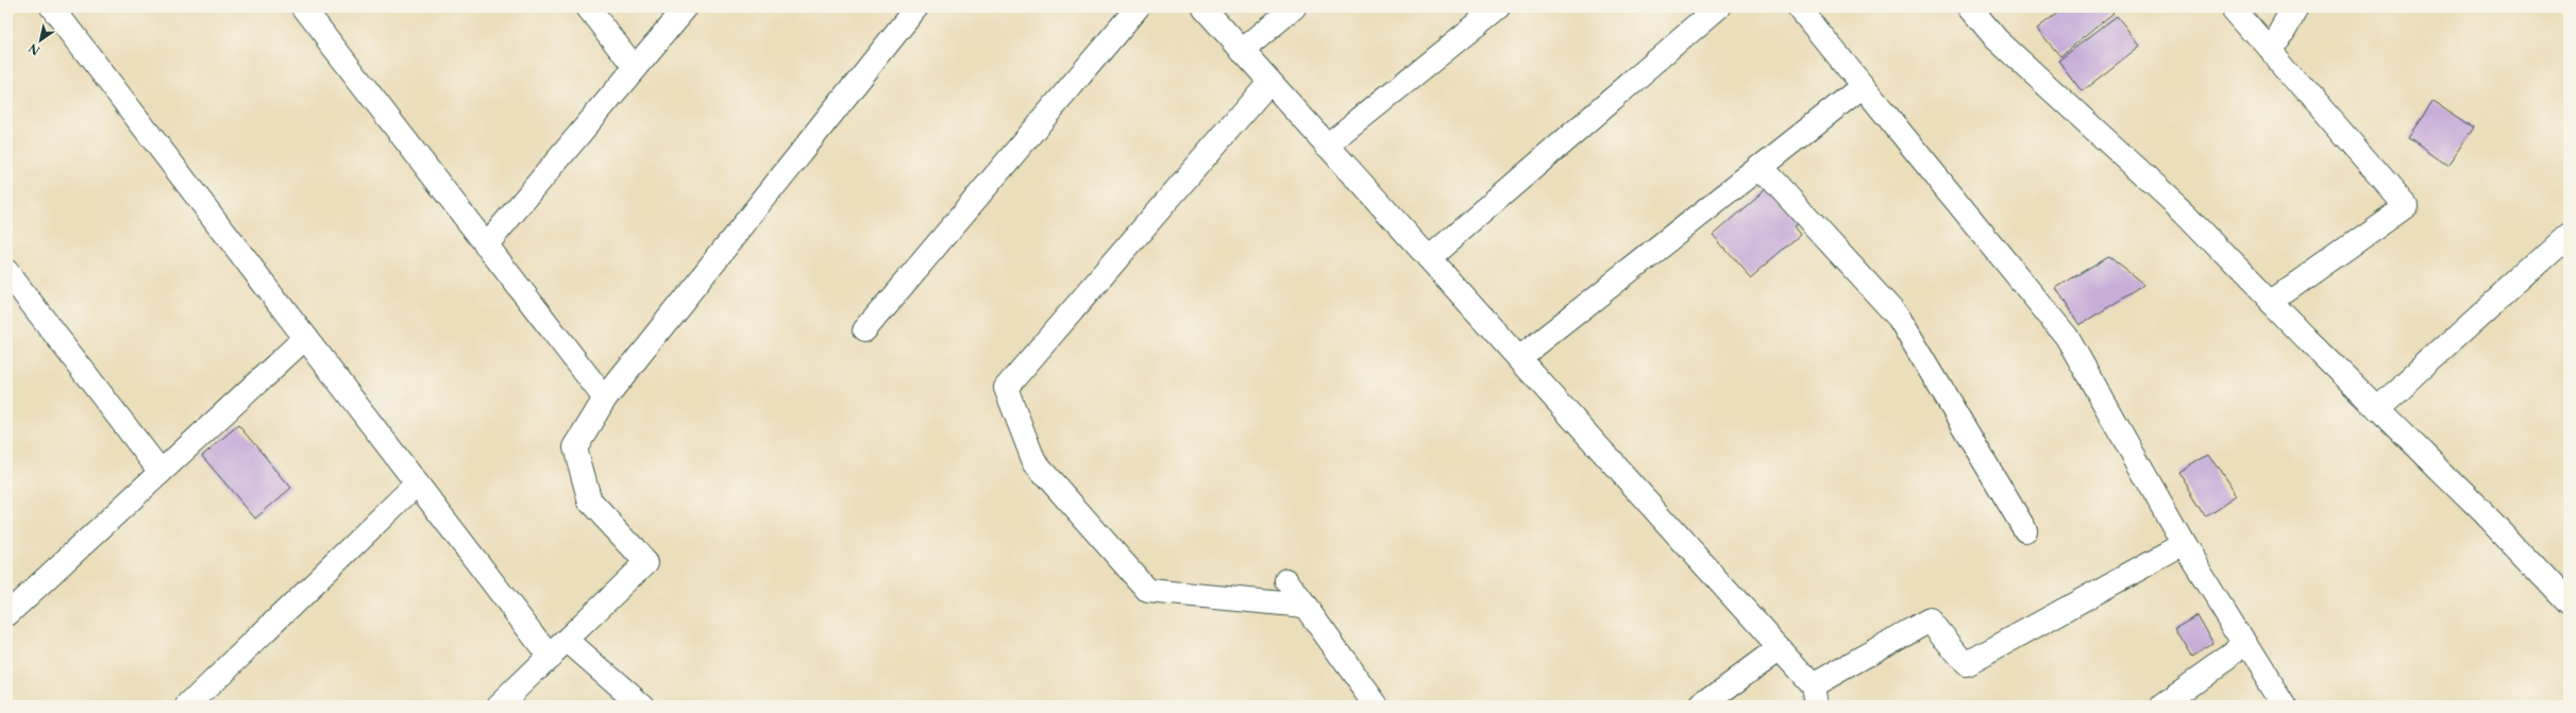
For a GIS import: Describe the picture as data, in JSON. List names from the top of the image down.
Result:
{
  "north": "bottom left"
}
